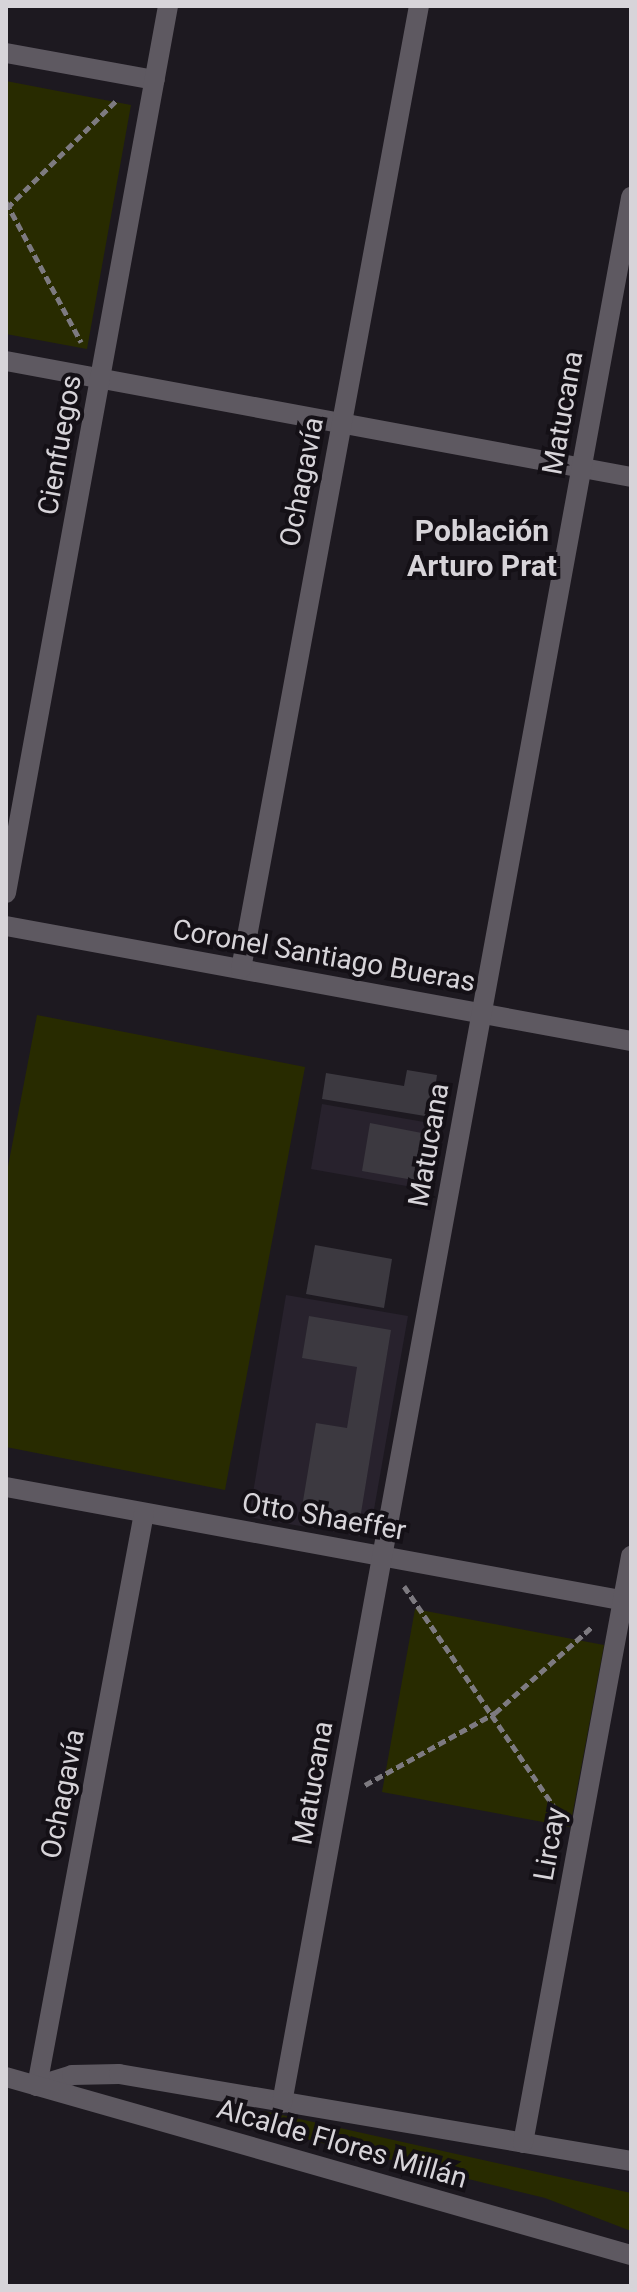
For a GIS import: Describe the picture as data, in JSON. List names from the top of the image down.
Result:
{
  "streets": {
    "street": [
      "Matucana",
      "Cienfuegos",
      "Ochagavía",
      "Coronel Santiago Bueras",
      "Otto Shaeffer",
      "Lircay",
      "Alcalde Flores Millán"
    ]
  },
  "crossings": [
    ["Matucana", "Coronel Santiago Bueras"],
    ["Matucana", "Otto Shaeffer"],
    ["Matucana", "Alcalde Flores Millán"],
    ["Ochagavía", "Coronel Santiago Bueras"],
    ["Ochagavía", "Otto Shaeffer"],
    ["Ochagavía", "Alcalde Flores Millán"],
    ["Otto Shaeffer", "Lircay"],
    ["Lircay", "Alcalde Flores Millán"]
  ],
  "districts": ["Población Arturo Prat"]
}
